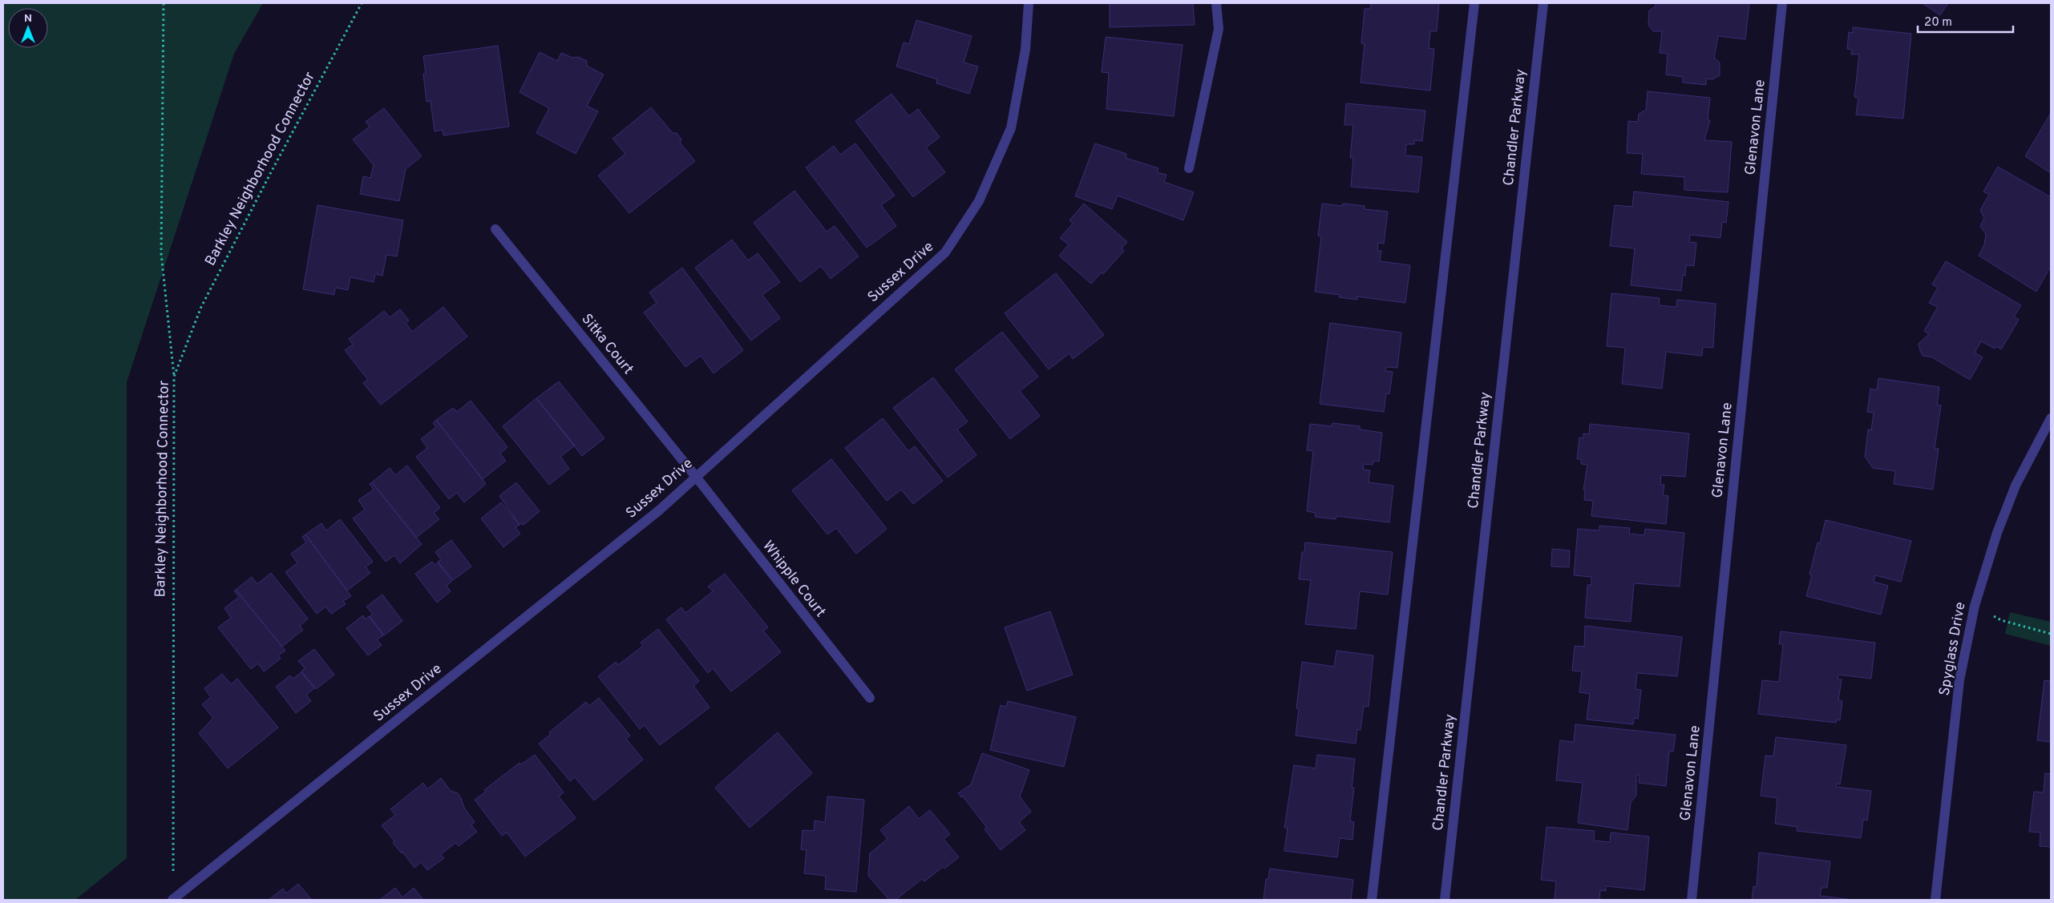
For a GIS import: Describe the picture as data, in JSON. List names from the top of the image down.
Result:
{
  "streets": {
    "street": [
      "Chandler Parkway",
      "Glenavon Lane",
      "Sussex Drive",
      "Sitka Court",
      "Whipple Court",
      "Spyglass Drive"
    ],
    "path": ["Barkley Neighborhood Connector"]
  },
  "crossings": [
    ["Barkley Neighborhood Connector", "Sussex Drive"],
    ["Sussex Drive", "Sitka Court"],
    ["Sussex Drive", "Whipple Court"],
    ["Sitka Court", "Whipple Court"]
  ],
  "scale_bar": "20 m",
  "north": "top"
}
